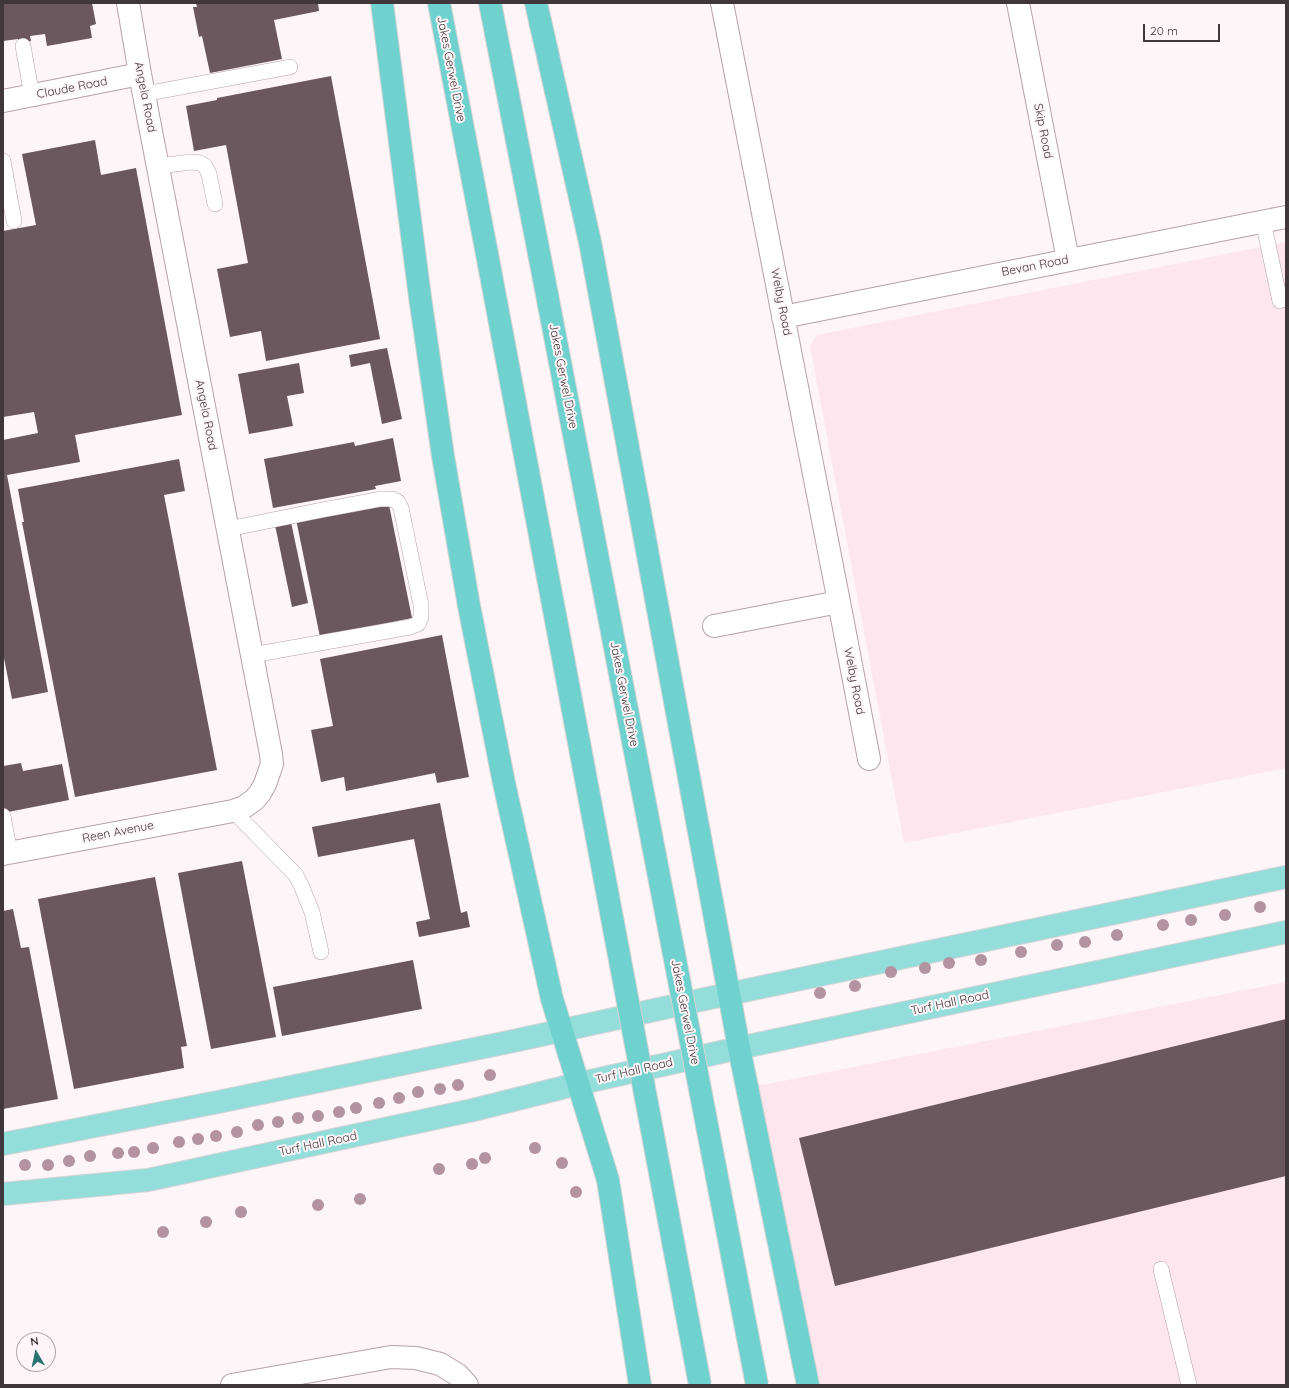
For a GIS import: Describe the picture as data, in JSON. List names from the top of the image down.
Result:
{
  "streets": {
    "highway": ["Jakes Gerwel Drive"],
    "main road": ["Turf Hall Road"],
    "street": [
      "Claude Road",
      "Angela Road",
      "Skip Road",
      "Bevan Road",
      "Welby Road",
      "Reen Avenue"
    ]
  },
  "crossings": [
    ["Claude Road", "Angela Road"],
    ["Angela Road", "Reen Avenue"],
    ["Skip Road", "Bevan Road"],
    ["Bevan Road", "Welby Road"]
  ],
  "scale_bar": "20 m",
  "north": "top"
}
